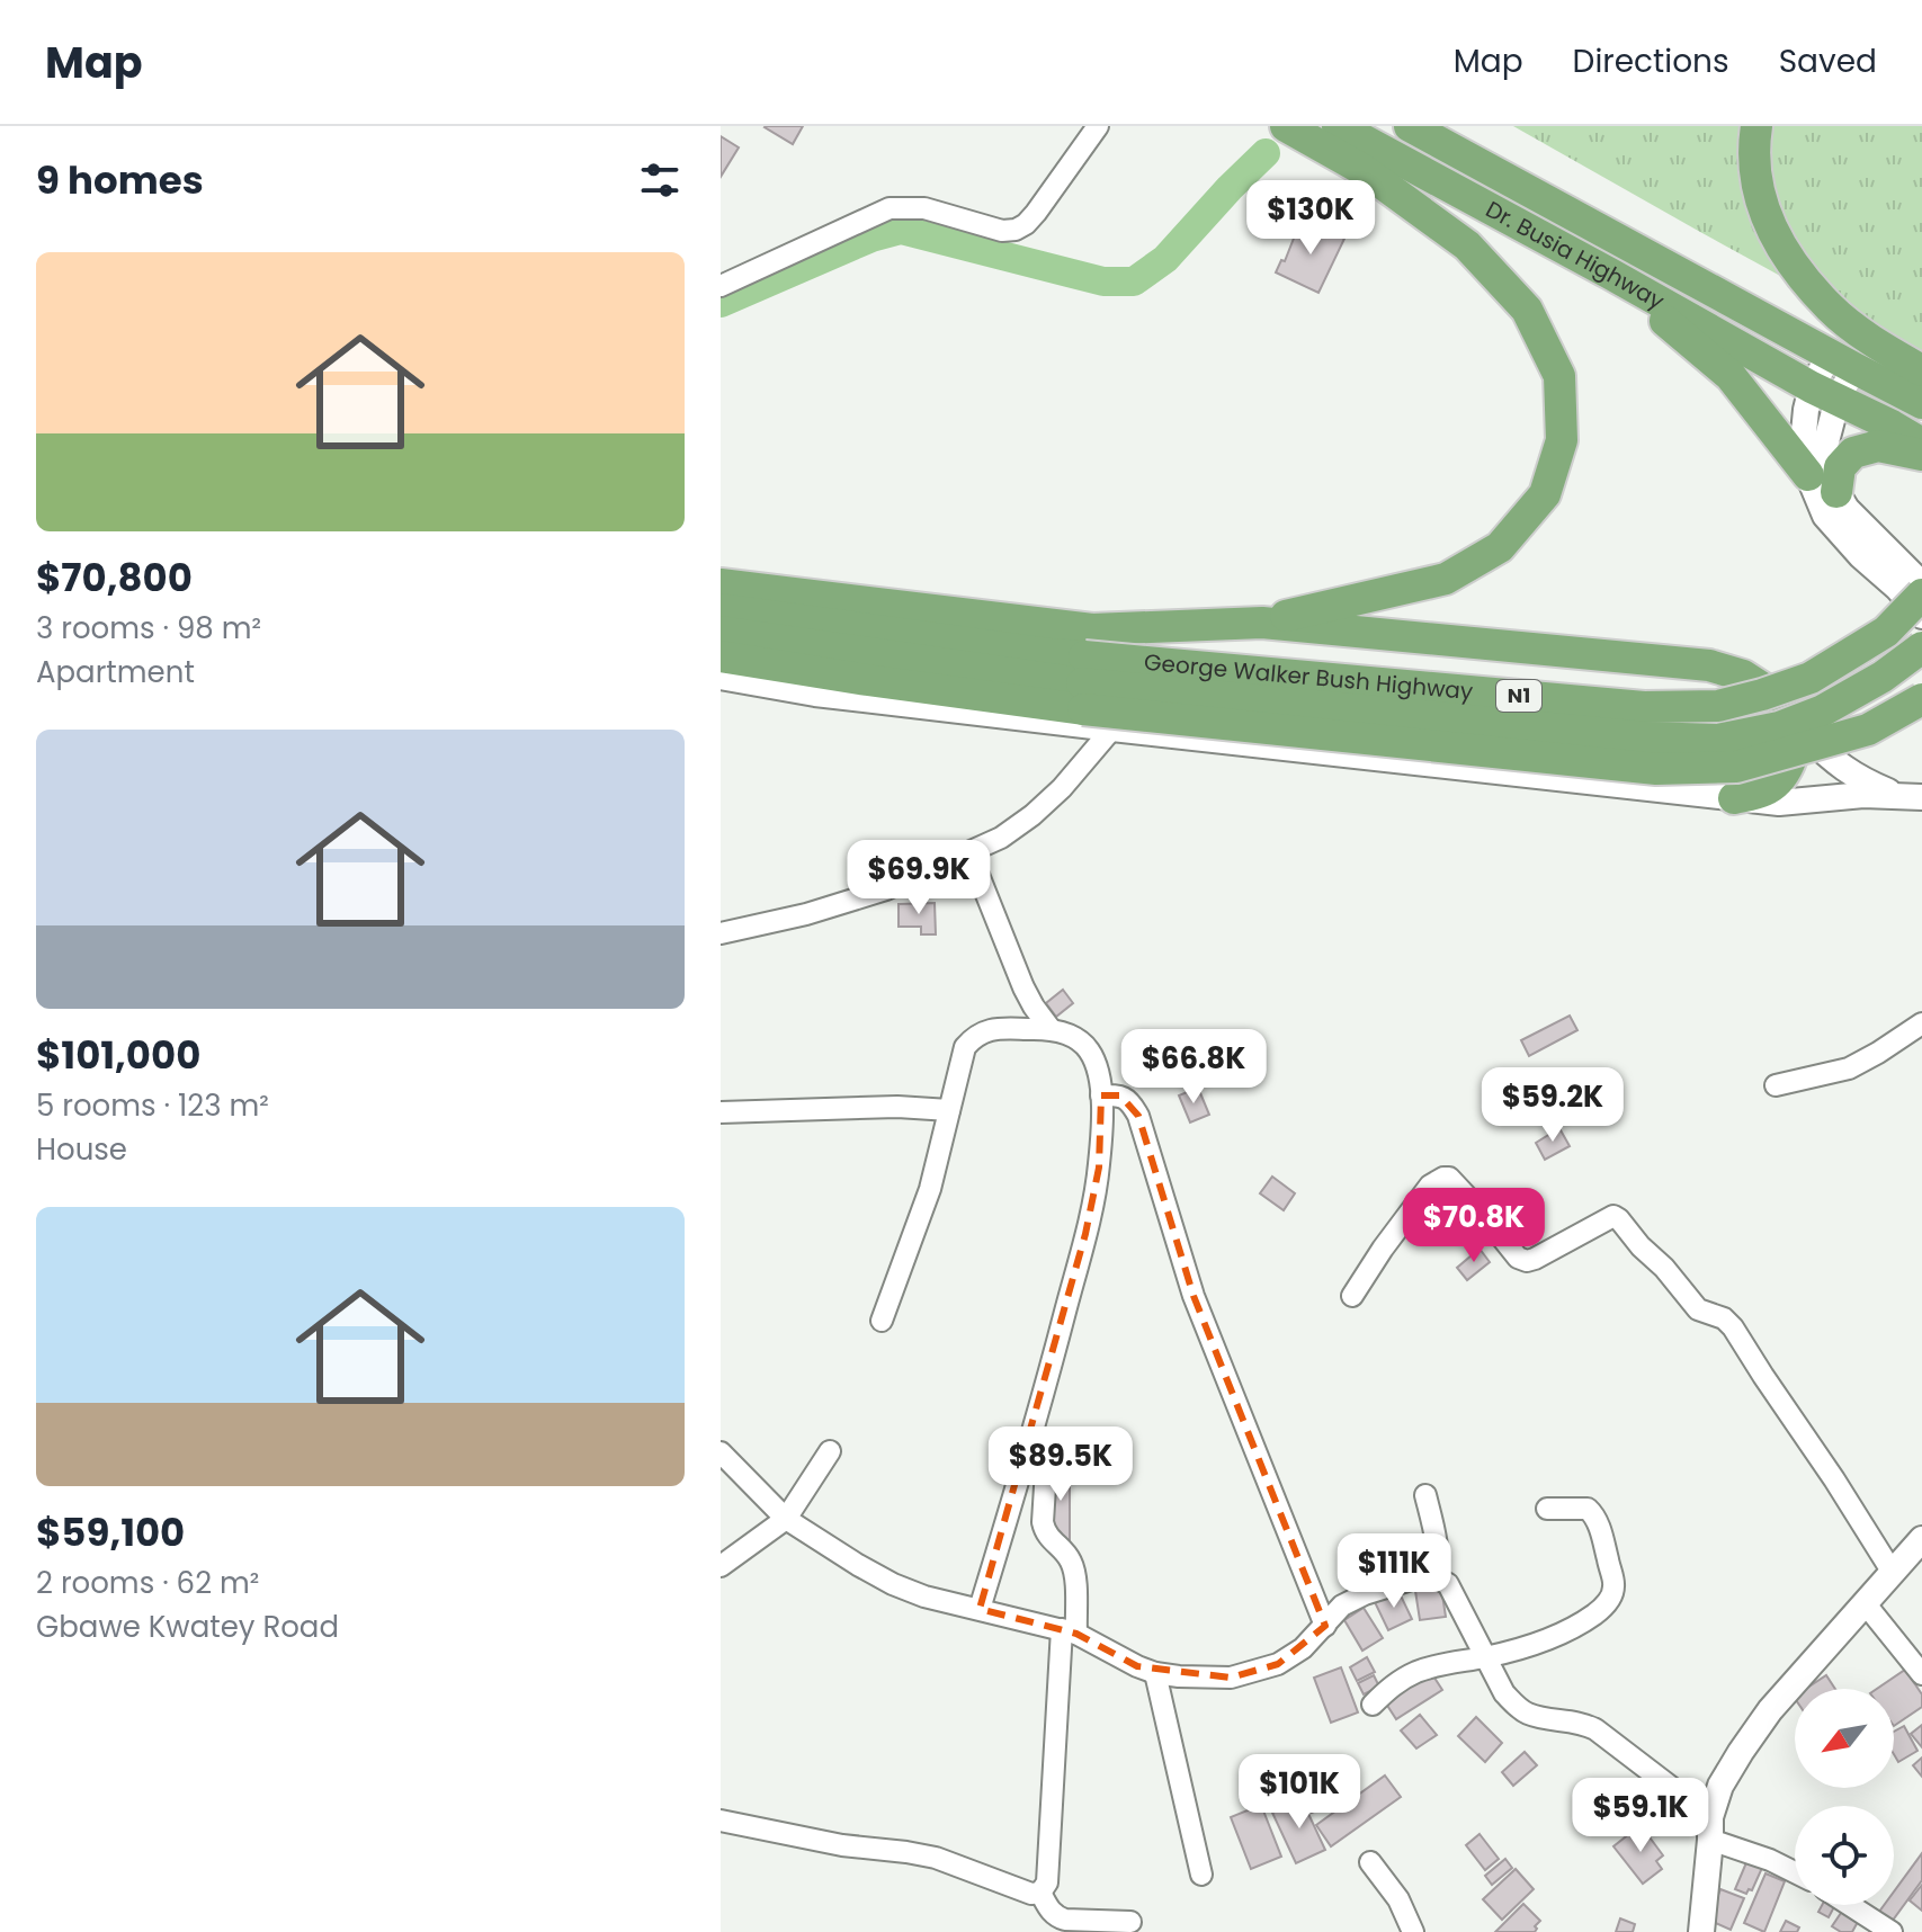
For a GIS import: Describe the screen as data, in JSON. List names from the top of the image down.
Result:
{
  "streets": {
    "highway": ["Dr. Busia Highway", "George Walker Bush Highway", "N1"]
  },
  "crossings": [
    ["George Walker Bush Highway", "N1"]
  ],
  "north": "bottom left",
  "page": {
    "header": "Map",
    "nav": ["Map", "Directions", "Saved"],
    "heading": "9 homes",
    "price": [
      "$130K",
      "$69.9K",
      "$66.8K",
      "$59.2K",
      "$70.8K",
      "$89.5K",
      "$111K",
      "$101K",
      "$59.1K"
    ],
    "list": [
      {
        "name": "$70,800",
        "note": "3 rooms · 98 m² · Apartment"
      },
      {
        "name": "$101,000",
        "note": "5 rooms · 123 m² · House"
      },
      {
        "name": "$59,100",
        "note": "2 rooms · 62 m² · Gbawe Kwatey Road"
      }
    ]
  }
}
